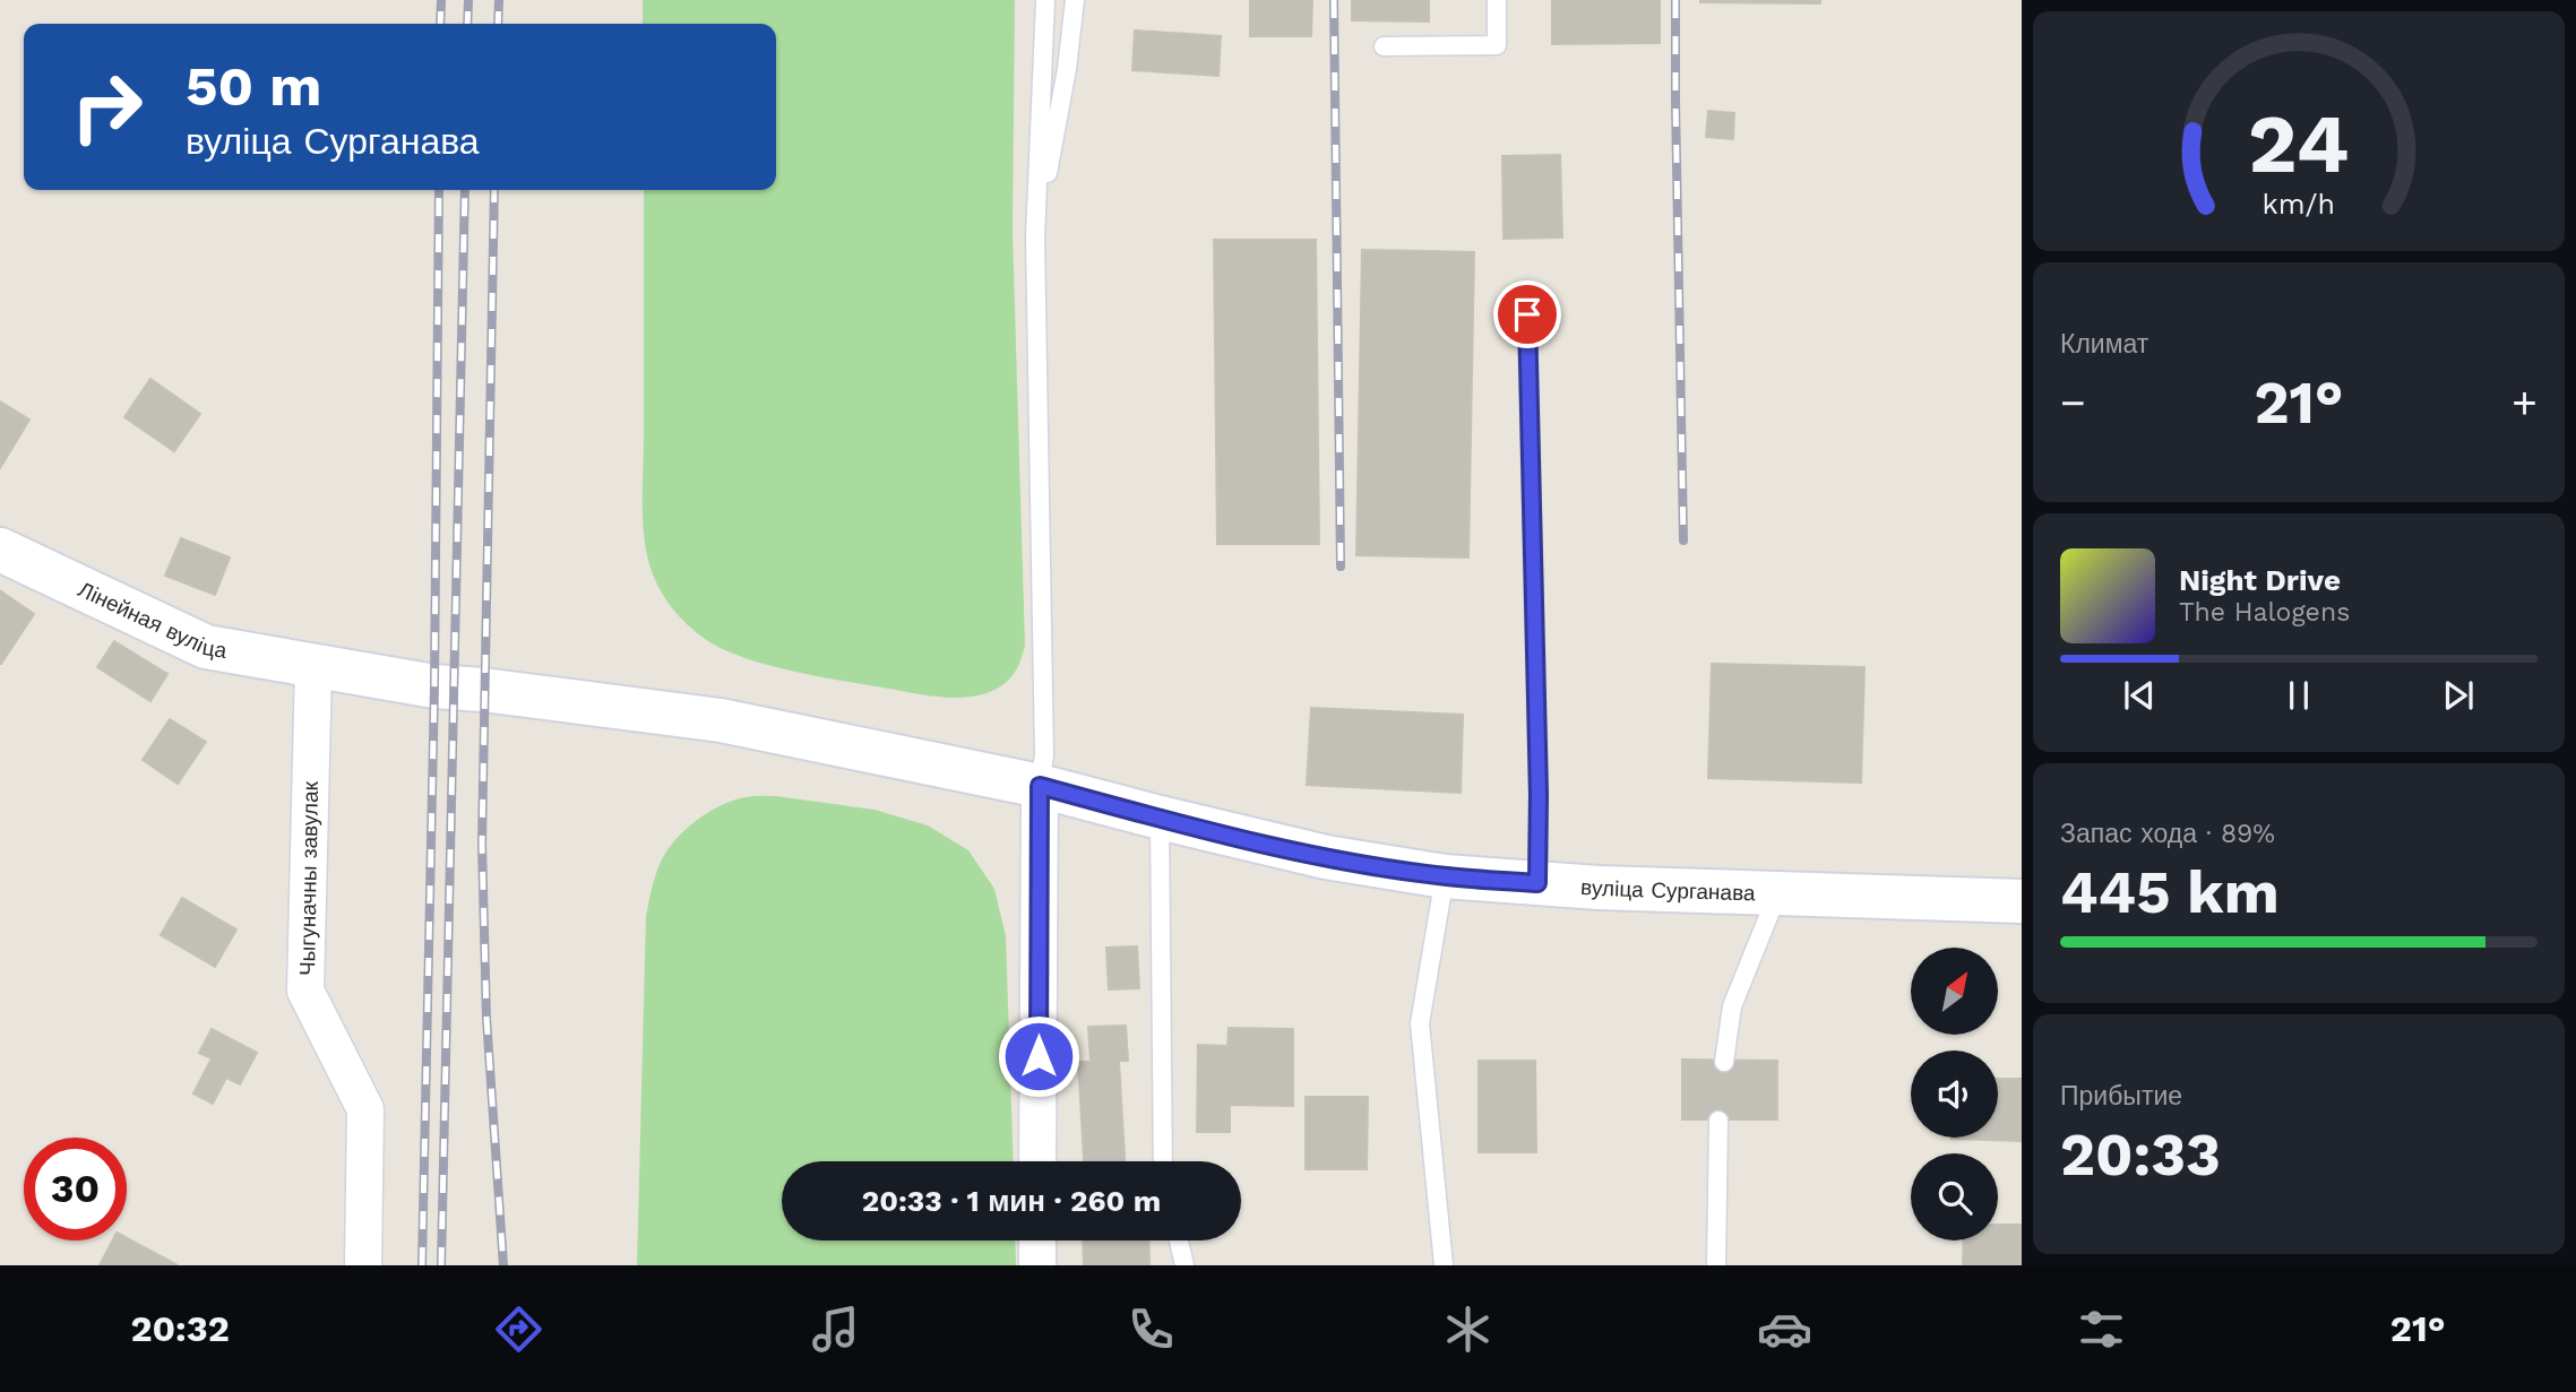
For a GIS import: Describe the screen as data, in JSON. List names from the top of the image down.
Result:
{
  "streets": {
    "street": ["Лінейная вуліца", "Чыгуначны завулак", "вуліца Сурганава"]
  },
  "crossings": [
    ["Лінейная вуліца", "Чыгуначны завулак"],
    ["Лінейная вуліца", "вуліца Сурганава"]
  ],
  "north": "top right",
  "page": {
    "turn": ["50 m", "вуліца Сурганава"],
    "tile": [
      "Климат",
      ["Запас хода · 89%", "445 km"],
      ["Прибытие", "20:33"]
    ],
    "heat": ["−", "21°", "+"],
    "song": ["Night Drive", "The Halogens"],
    "limit": "30",
    "trip": "20:33 · 1 мин · 260 m",
    "tabs": ["20:32", "21°"],
    "gauge": ["24", "km/h"]
  }
}
